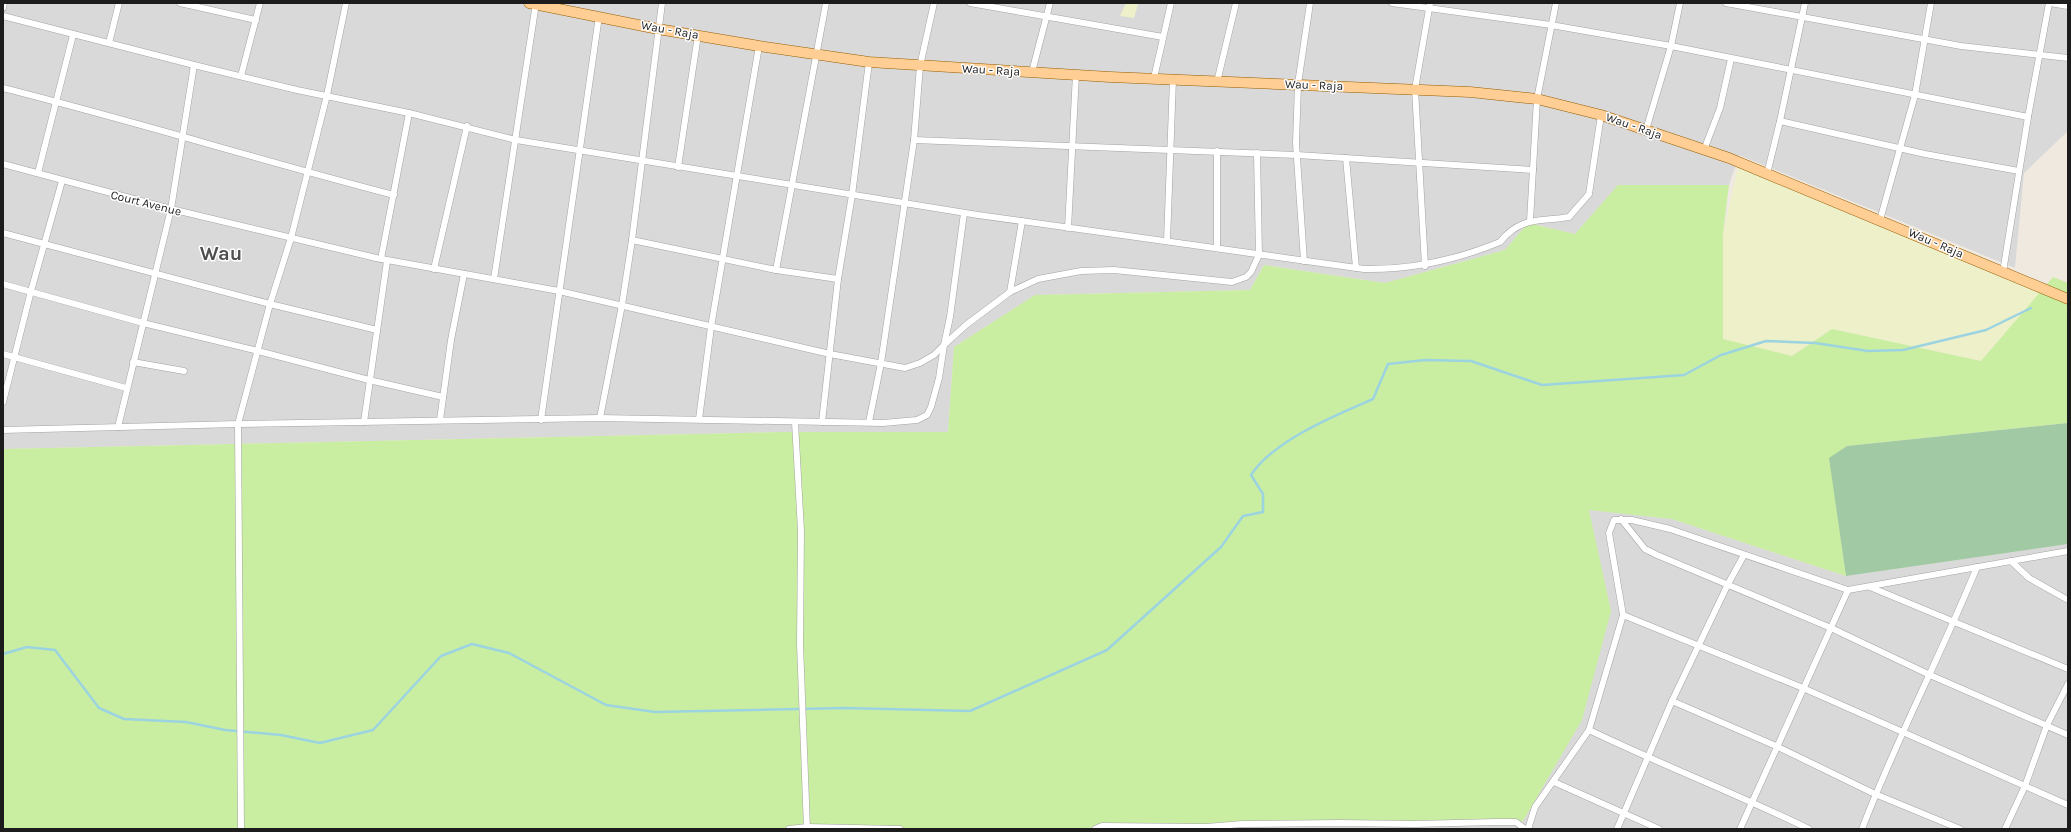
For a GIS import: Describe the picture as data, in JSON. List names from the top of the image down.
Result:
{
  "streets": {
    "main road": ["Wau - Raja"],
    "street": ["Court Avenue"]
  },
  "districts": ["Wau"]
}
